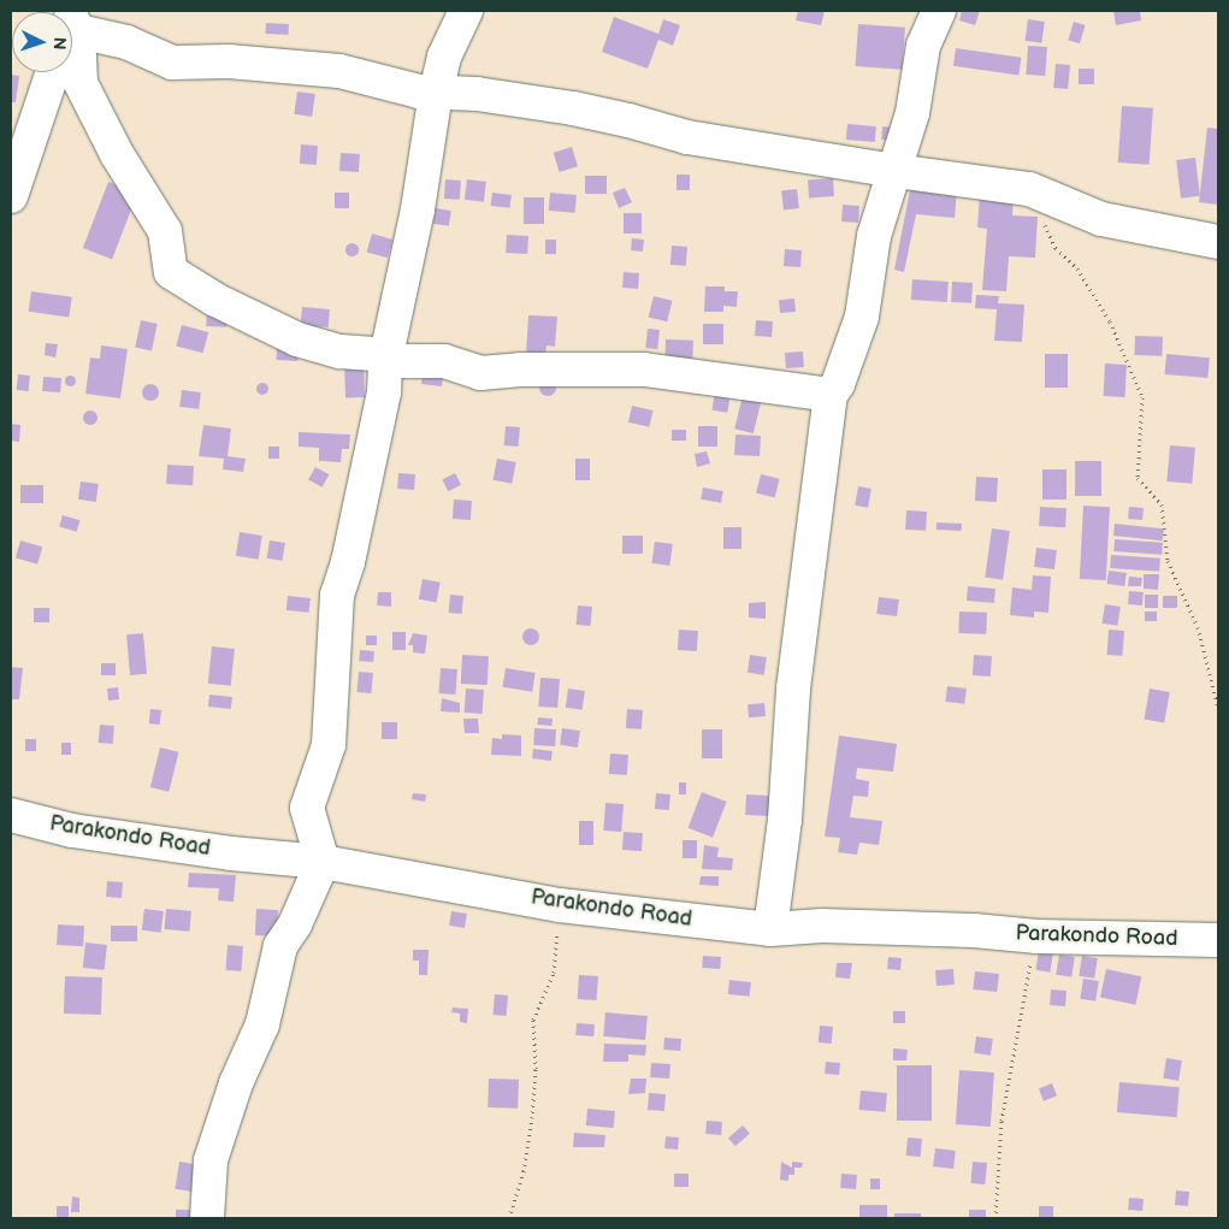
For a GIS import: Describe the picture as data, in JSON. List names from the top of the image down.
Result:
{
  "streets": {
    "street": ["Parakondo Road"]
  },
  "north": "right"
}
